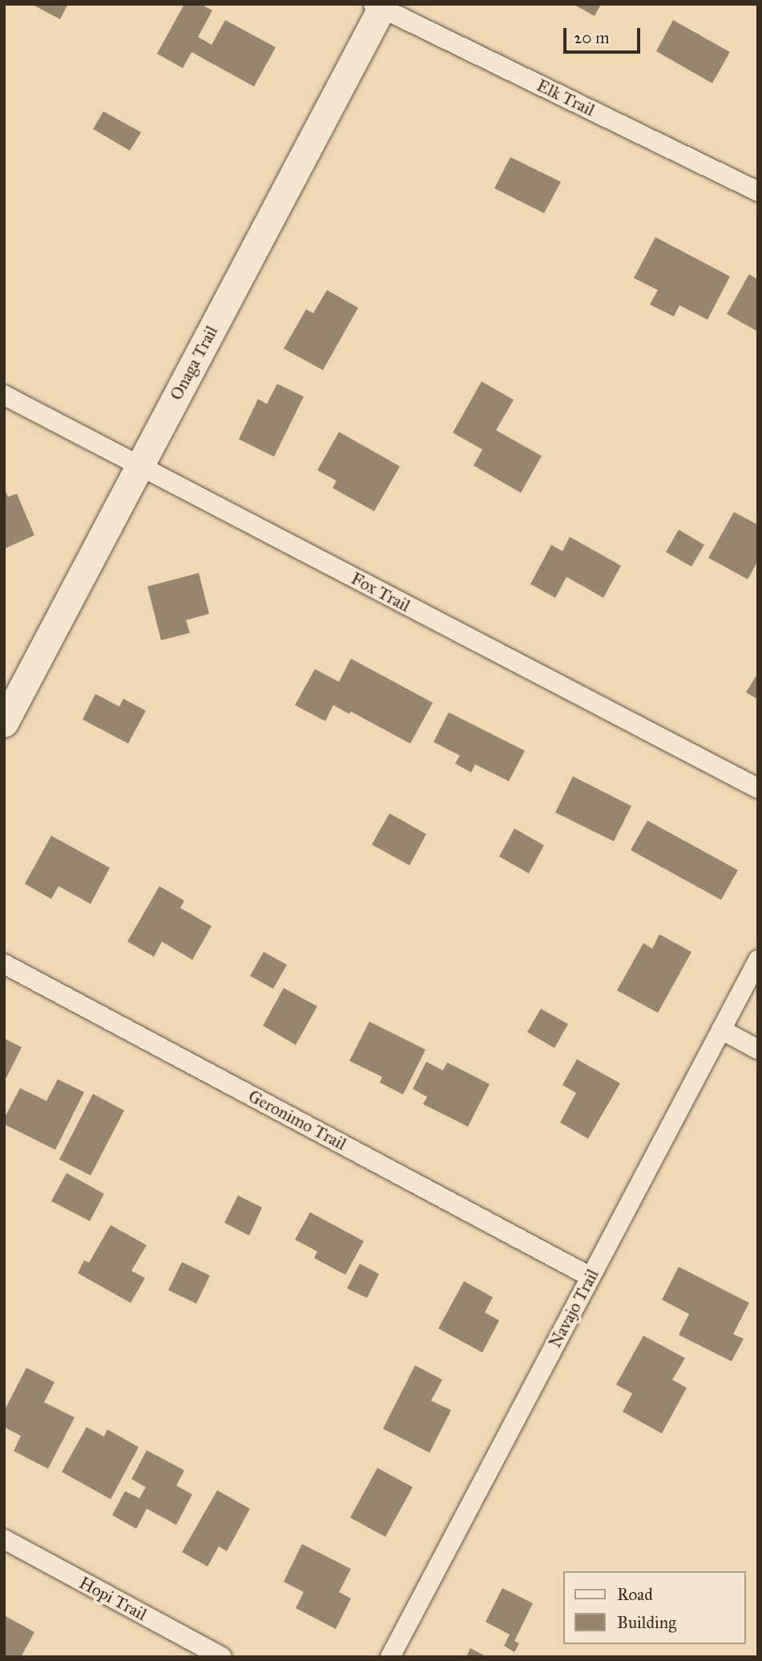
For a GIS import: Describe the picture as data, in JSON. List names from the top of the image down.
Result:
{
  "streets": {
    "street": [
      "Elk Trail",
      "Onaga Trail",
      "Fox Trail",
      "Geronimo Trail",
      "Navajo Trail",
      "Hopi Trail"
    ]
  },
  "crossings": [
    ["Elk Trail", "Onaga Trail"],
    ["Onaga Trail", "Fox Trail"],
    ["Geronimo Trail", "Navajo Trail"]
  ],
  "legend": ["Road", "Building"],
  "scale_bar": "20 m"
}
